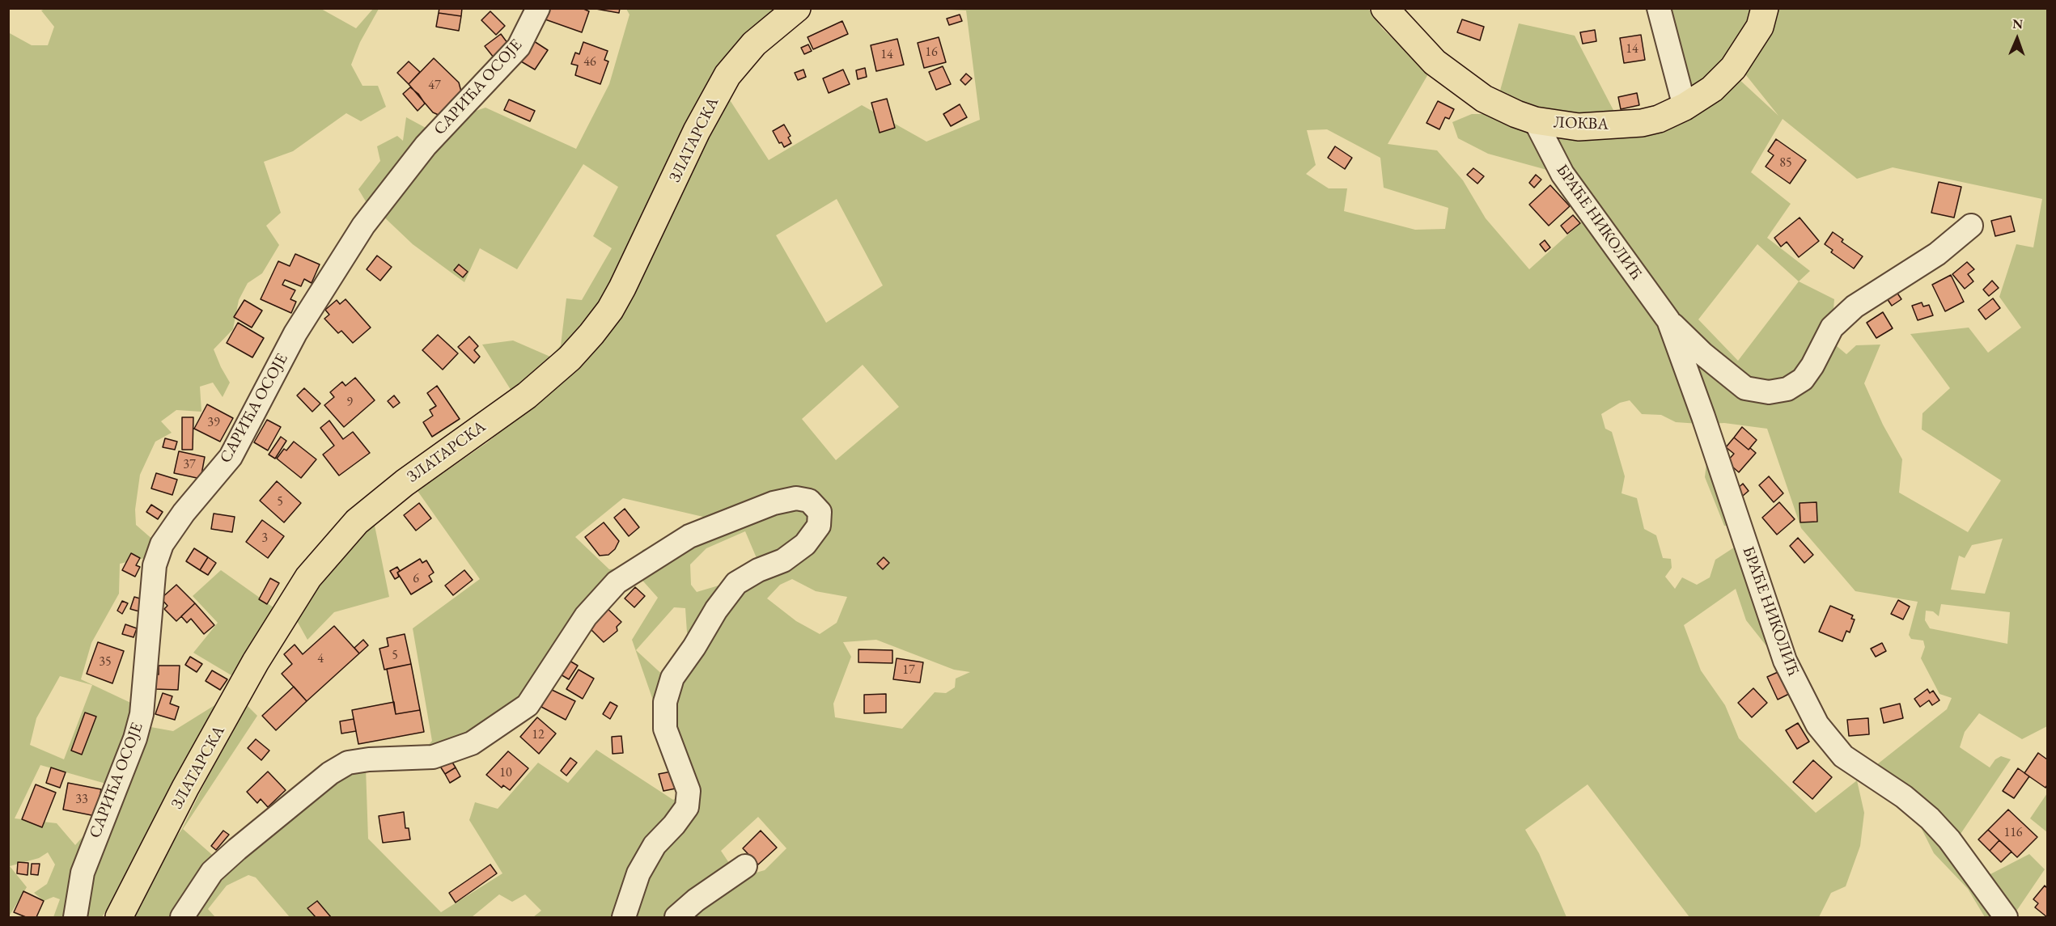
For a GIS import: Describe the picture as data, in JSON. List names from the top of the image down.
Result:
{
  "streets": {
    "main road": ["ЛОКВА", "ЗЛАТАРСКА"],
    "street": ["САРИЋА ОСОЈЕ", "БРАЋЕ НИКОЛИЋ"]
  },
  "crossings": [
    ["ЛОКВА", "БРАЋЕ НИКОЛИЋ"]
  ],
  "house_numbers": [
    "14",
    "16",
    "14",
    "46",
    "47",
    "85",
    "9",
    "39",
    "37",
    "5",
    "3",
    "6",
    "5",
    "4",
    "35",
    "17",
    "12",
    "10",
    "33",
    "116"
  ],
  "north": "top"
}
